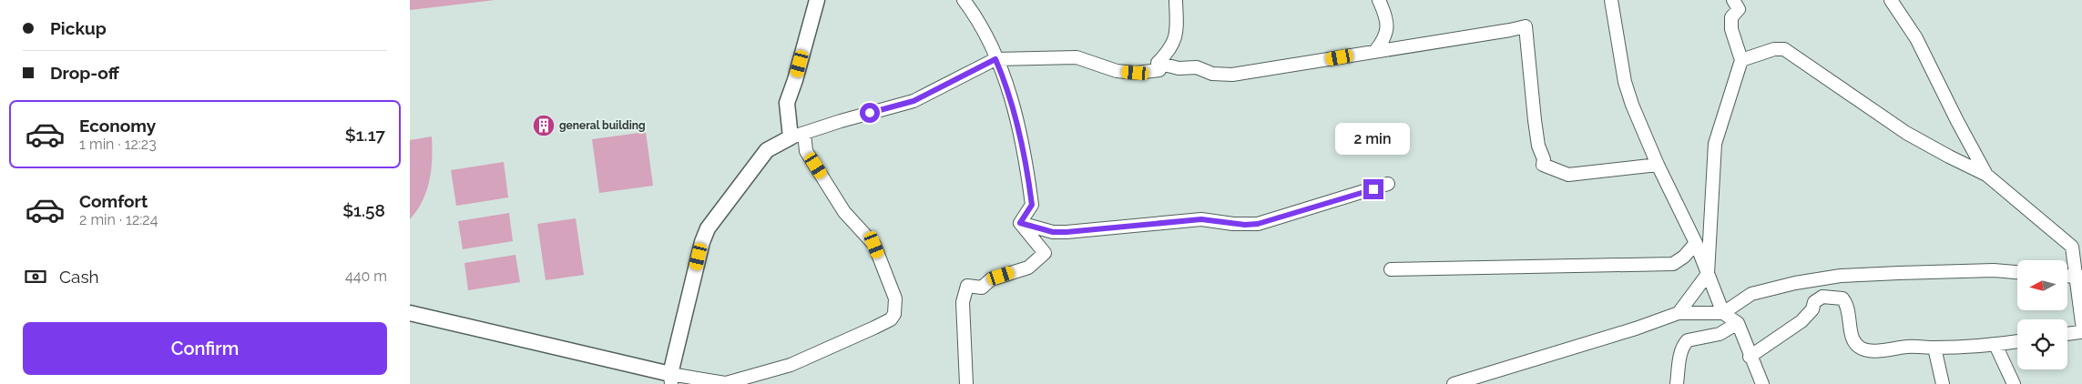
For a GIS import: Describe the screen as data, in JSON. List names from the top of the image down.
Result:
{
  "places": {
    "building": ["general building"]
  },
  "north": "left",
  "page": {
    "banner": ["Pickup", "Drop-off"],
    "list": [
      {
        "name": "Economy",
        "note": "1 min · 12:23",
        "value": "$1.17"
      },
      {
        "name": "Comfort",
        "note": "2 min · 12:24",
        "value": "$1.58"
      }
    ],
    "bubble": "2 min",
    "pay": ["Cash", "440 m"],
    "buttons": "Confirm"
  }
}
